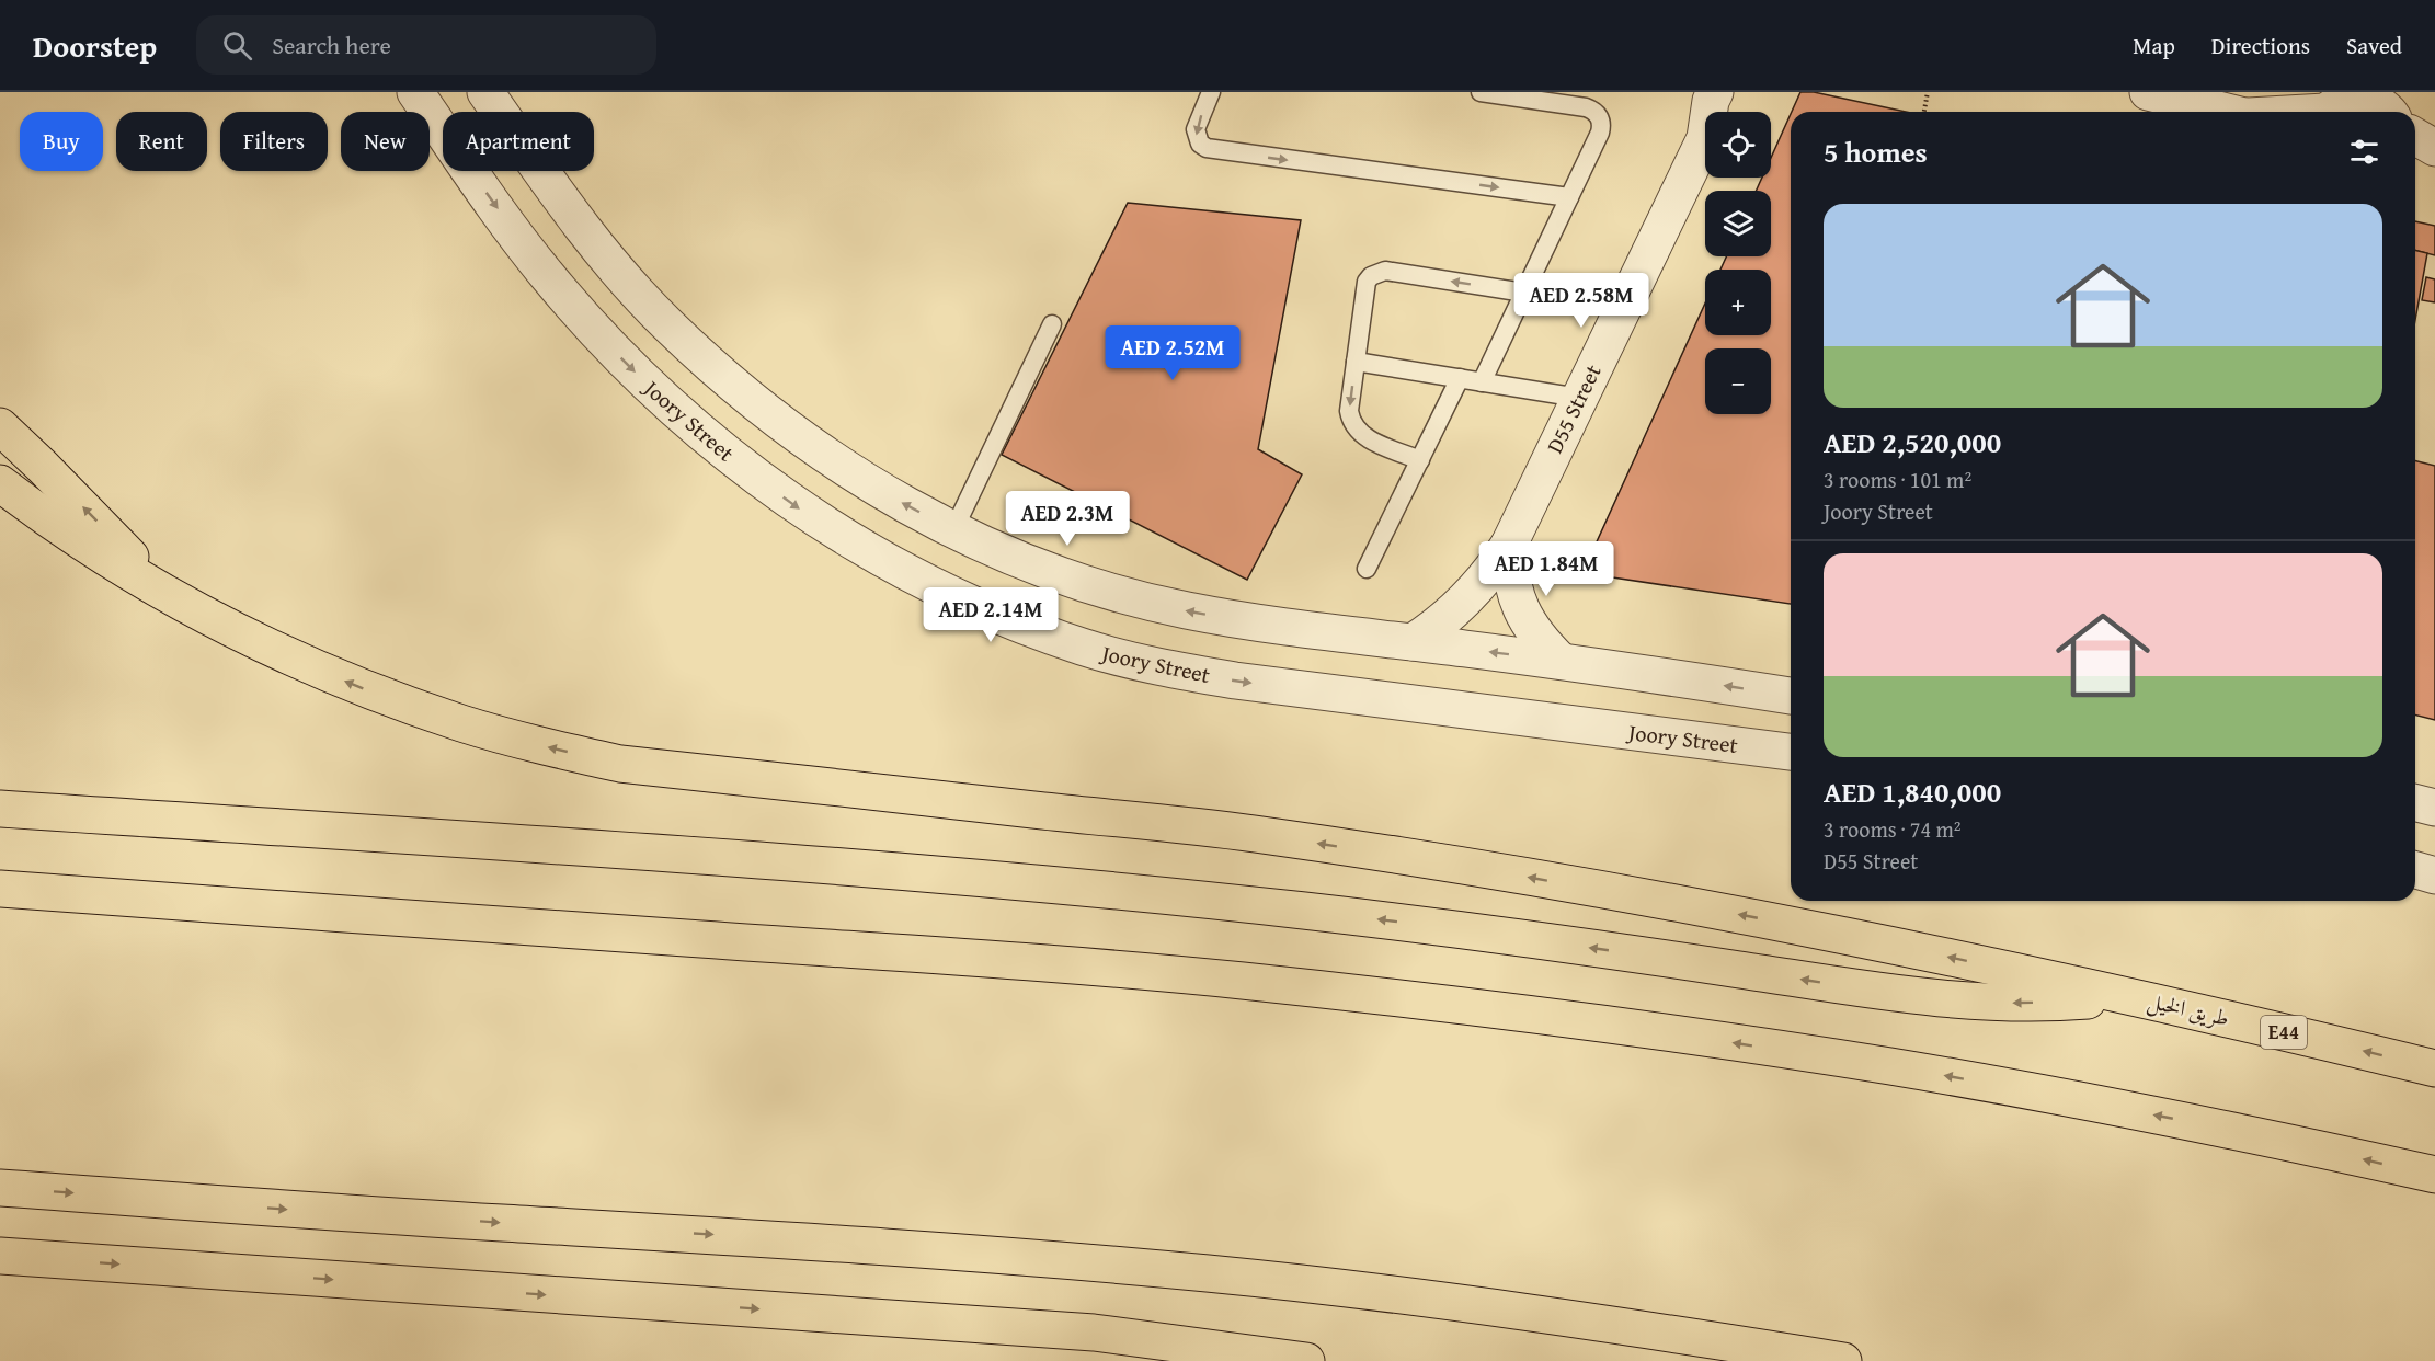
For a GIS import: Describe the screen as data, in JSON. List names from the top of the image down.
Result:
{
  "streets": {
    "highway": ["طريق الخيل", "E44"],
    "street": ["D55 Street", "Joory Street"]
  },
  "page": {
    "header": "Doorstep",
    "search": "Search here",
    "nav": ["Map", "Directions", "Saved"],
    "map_buttons": ["+", "−"],
    "chip": [
      "Buy",
      "Rent",
      "Filters",
      "New",
      "Apartment"
    ],
    "heading": "5 homes",
    "list": [
      {
        "name": "AED 2,520,000",
        "note": "3 rooms · 101 m² · Joory Street"
      },
      {
        "name": "AED 1,840,000",
        "note": "3 rooms · 74 m² · D55 Street"
      }
    ],
    "price": [
      "AED 2.58M",
      "AED 2.52M",
      "AED 2.3M",
      "AED 1.84M",
      "AED 2.14M"
    ]
  }
}
